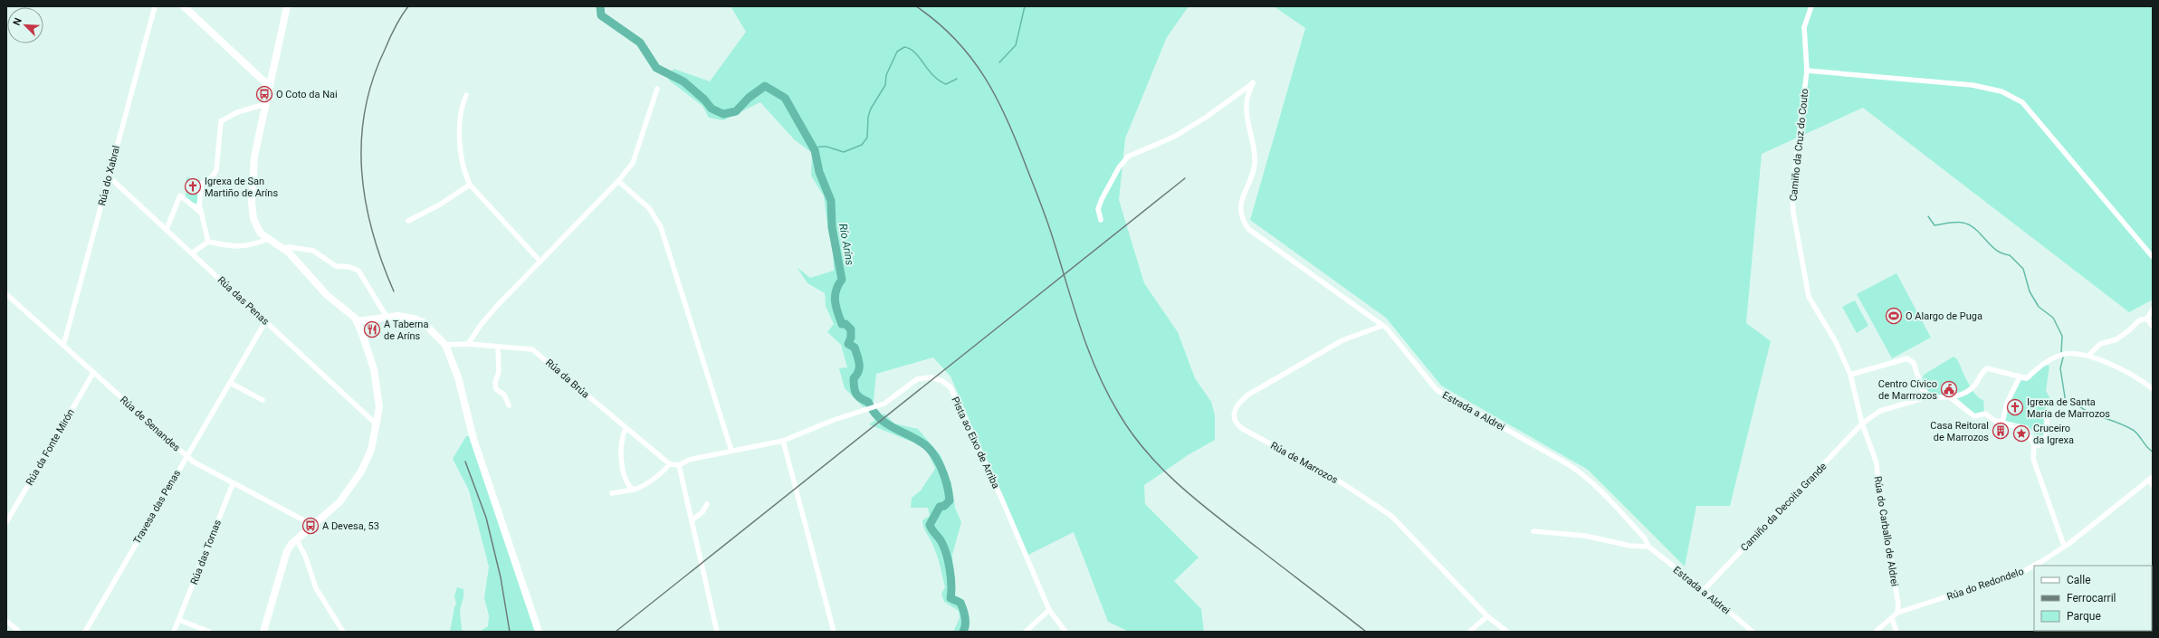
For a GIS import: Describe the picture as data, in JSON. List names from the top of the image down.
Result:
{
  "streets": {
    "street": [
      "Camiño da Cruz do Couto",
      "Rúa do Xabral",
      "Rúa das Penas",
      "Rúa da Brúa",
      "Estrada a Aldrei",
      "Rúa de Senandes",
      "Pista ao Eixo de Arriba",
      "Rúa da Fonte Mirón",
      "Rúa de Marrozos",
      "Travesa das Penas",
      "Camiño da Decoita Grande",
      "Rúa do Carballo de Aldrei",
      "Rúa das Tornas",
      "Rúa do Redondelo"
    ]
  },
  "crossings": [
    ["Camiño da Cruz do Couto", "Camiño da Decoita Grande"],
    ["Camiño da Cruz do Couto", "Rúa do Carballo de Aldrei"],
    ["Rúa do Xabral", "Rúa das Penas"],
    ["Rúa do Xabral", "Rúa de Senandes"],
    ["Rúa das Penas", "Travesa das Penas"],
    ["Rúa da Brúa", "Pista ao Eixo de Arriba"],
    ["Estrada a Aldrei", "Rúa de Marrozos"],
    ["Estrada a Aldrei", "Camiño da Decoita Grande"],
    ["Rúa de Senandes", "Rúa da Fonte Mirón"],
    ["Rúa de Senandes", "Travesa das Penas"],
    ["Rúa de Senandes", "Rúa das Tornas"],
    ["Camiño da Decoita Grande", "Rúa do Carballo de Aldrei"],
    ["Rúa do Carballo de Aldrei", "Rúa do Redondelo"]
  ],
  "water": ["Río Aríns"],
  "places": {
    "bus stop": ["O Coto da Nai", "A Devesa, 53"],
    "church": ["Igrexa de San Martiño de Aríns", "Igrexa de Santa María de Marrozos"],
    "sports": ["O Alargo de Puga"],
    "restaurant": ["A Taberna de Aríns"],
    "public building": ["Centro Cívico de Marrrozos"],
    "building": ["Casa Reitoral de Marrozos"],
    "place": ["Cruceiro da Igrexa"]
  },
  "legend": ["Calle", "Ferrocarril", "Parque"],
  "north": "top left"
}
